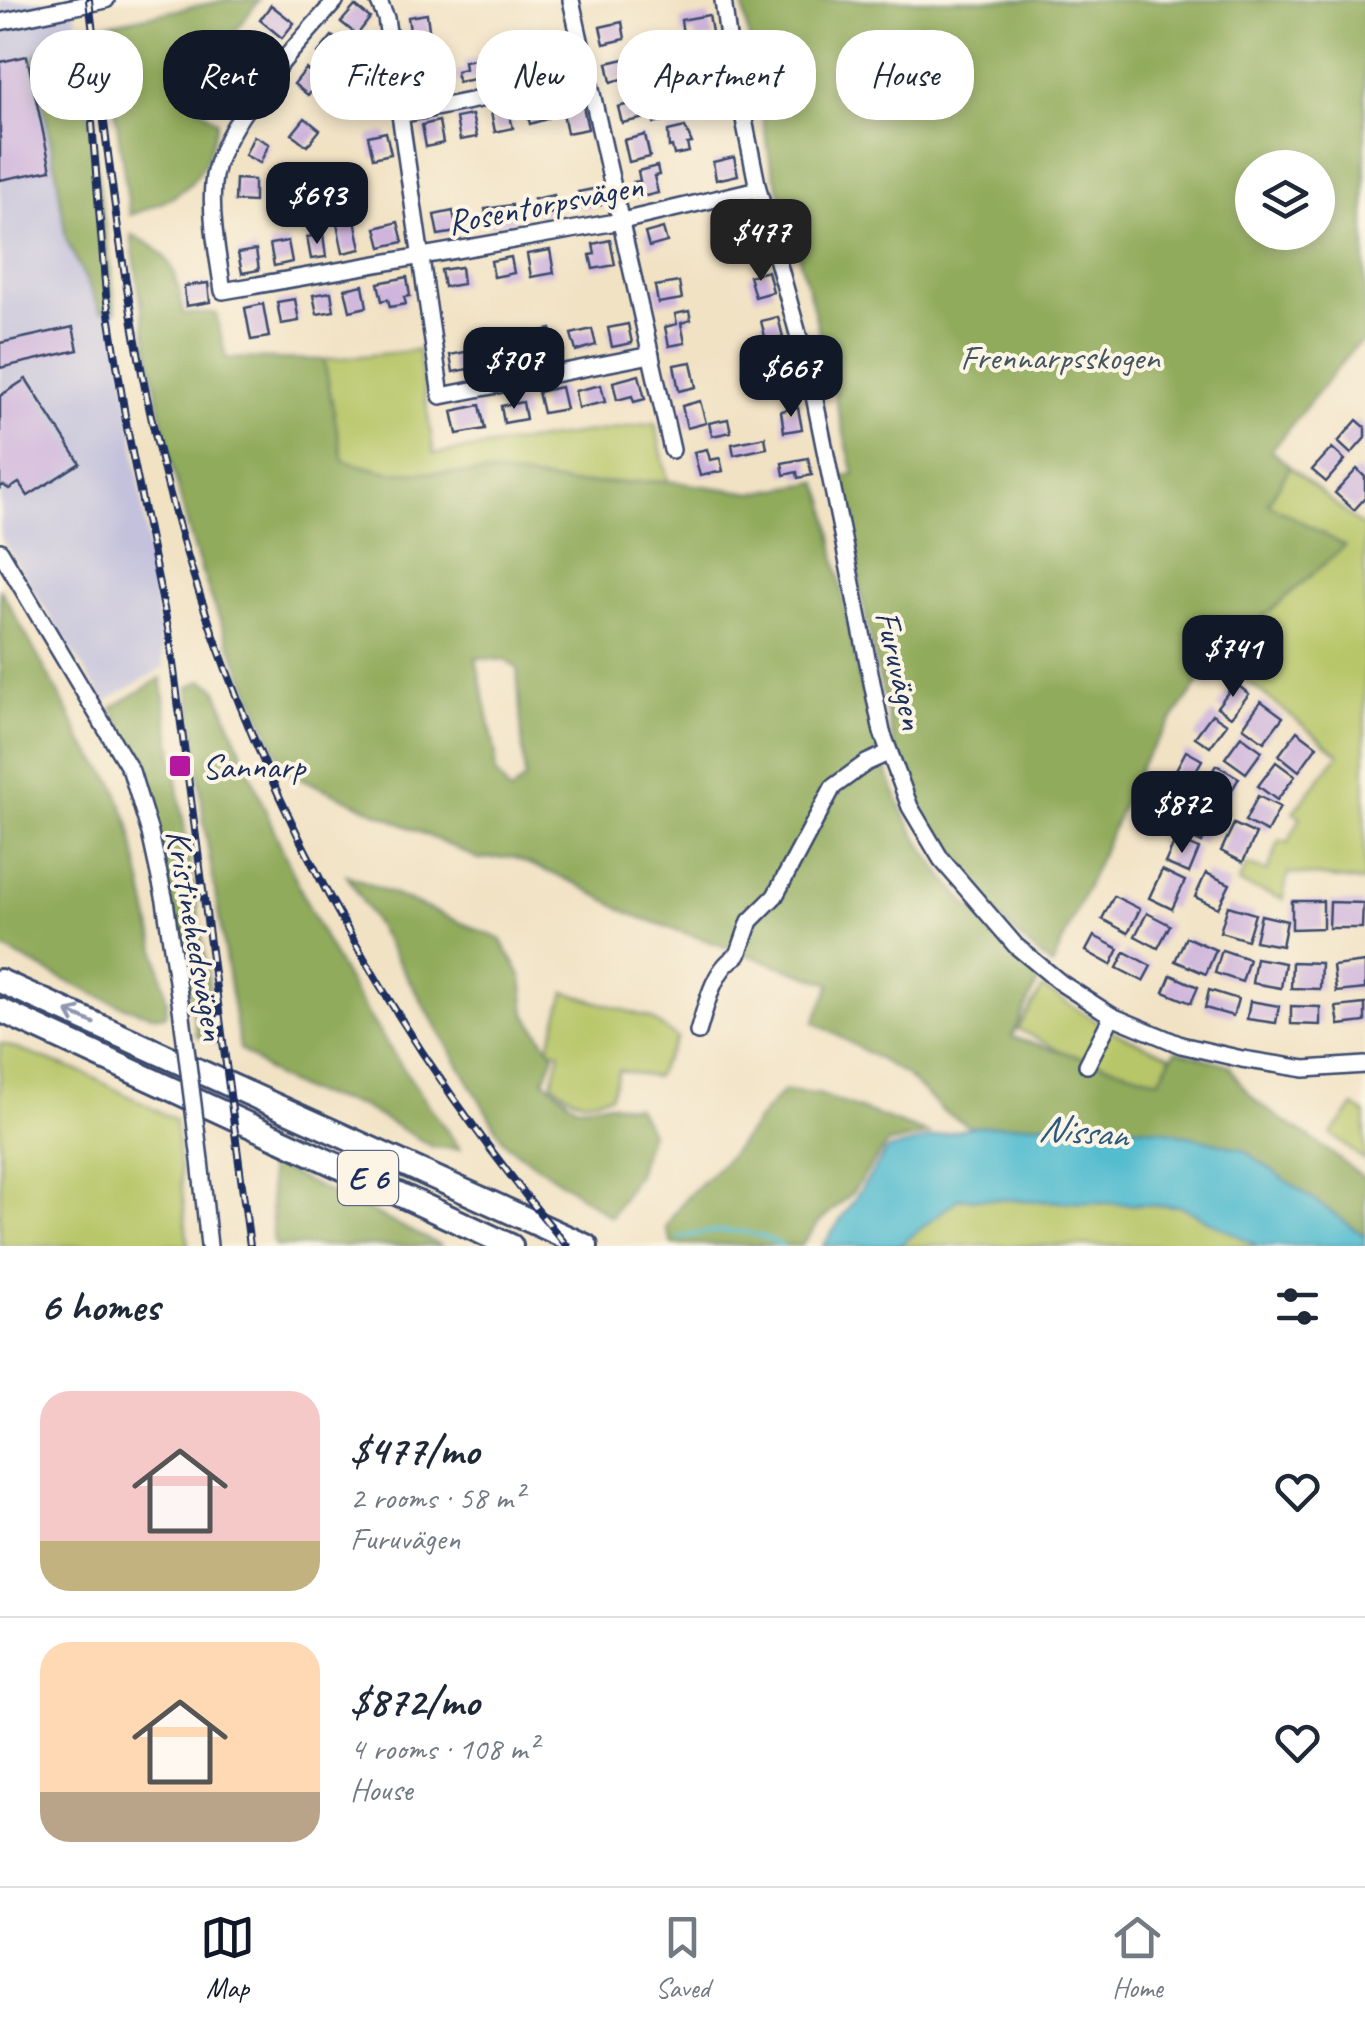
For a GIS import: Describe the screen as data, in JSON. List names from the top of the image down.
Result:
{
  "streets": {
    "highway": ["E 6"],
    "street": ["Rosentorpsvägen", "Furuvägen", "Kristinehedsvägen"]
  },
  "crossings": [
    ["Rosentorpsvägen", "Furuvägen"]
  ],
  "water": ["Nissan"],
  "parks": ["Frennarpsskogen"],
  "places": {
    "transit": ["Sannarp"]
  },
  "page": {
    "chip": [
      "Buy",
      "Rent",
      "Filters",
      "New",
      "Apartment",
      "House"
    ],
    "price": [
      "$693",
      "$477",
      "$707",
      "$667",
      "$741",
      "$872"
    ],
    "heading": "6 homes",
    "list": [
      {
        "name": "$477/mo",
        "note": "2 rooms · 58 m² · Furuvägen"
      },
      {
        "name": "$872/mo",
        "note": "4 rooms · 108 m² · House"
      }
    ],
    "tabs": ["Map", "Saved", "Home"]
  }
}
